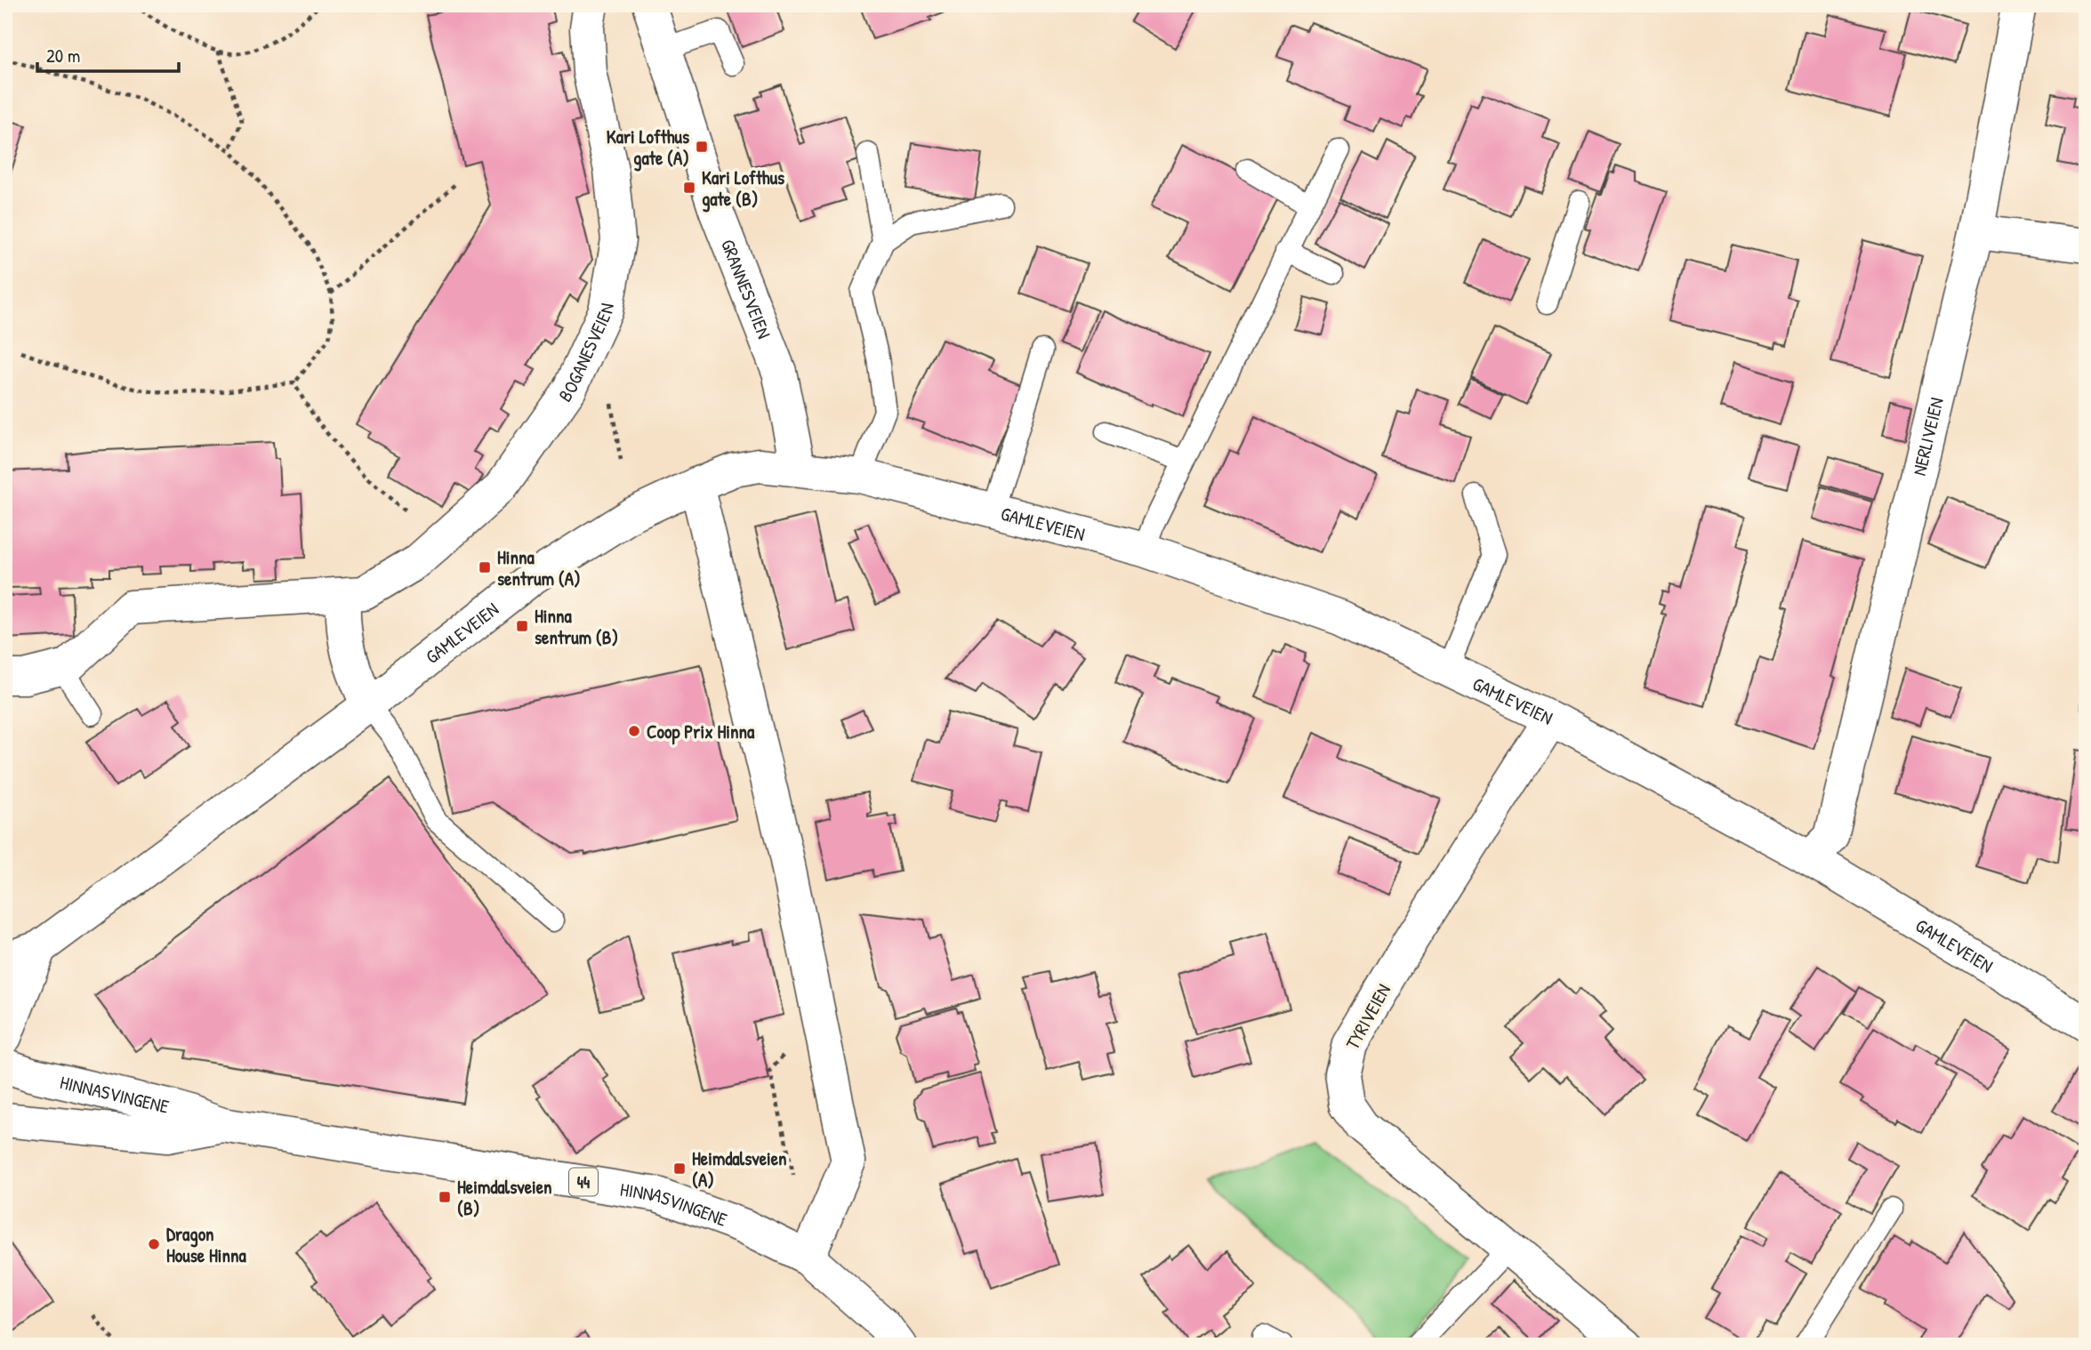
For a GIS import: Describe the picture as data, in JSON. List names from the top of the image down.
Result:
{
  "streets": {
    "street": [
      "GRANNESVEIEN",
      "BOGANESVEIEN",
      "NERLIVEIEN",
      "GAMLEVEIEN",
      "TYRIVEIEN",
      "HINNASVINGENE",
      "44"
    ]
  },
  "crossings": [
    ["GRANNESVEIEN", "GAMLEVEIEN"],
    ["NERLIVEIEN", "GAMLEVEIEN"],
    ["GAMLEVEIEN", "TYRIVEIEN"]
  ],
  "places": {
    "transit": [
      "Kari Lofthus gate (A)",
      "Kari Lofthus gate (B)",
      "Hinna sentrum (A)",
      "Hinna sentrum (B)",
      "Heimdalsveien (A)",
      "Heimdalsveien (B)"
    ],
    "other": ["Coop Prix Hinna", "Dragon House Hinna"]
  },
  "scale_bar": "20 m"
}
